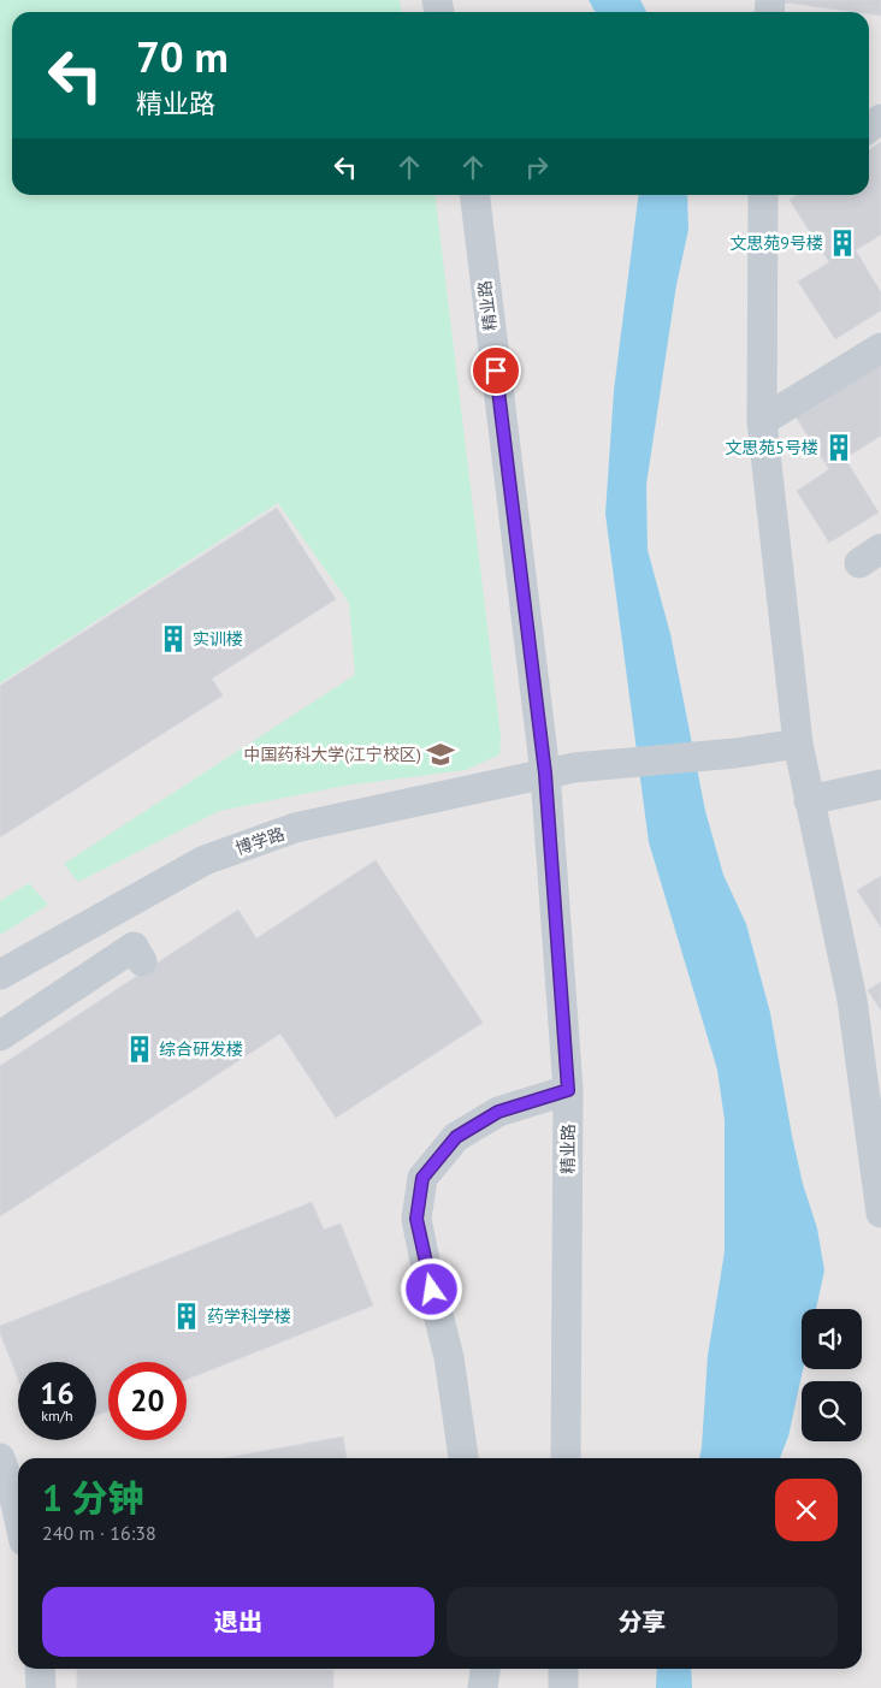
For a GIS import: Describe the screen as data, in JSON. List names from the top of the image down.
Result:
{
  "streets": {
    "street": ["精业路", "博学路"]
  },
  "crossings": [
    ["精业路", "博学路"]
  ],
  "places": {
    "building": [
      "文思苑9号楼",
      "文思苑5号楼",
      "实训楼",
      "综合研发楼",
      "药学科学楼"
    ],
    "school or university": ["中国药科大学(江宁校区)"]
  },
  "page": {
    "turn": ["70 m", "精业路"],
    "speed": "16 km/h",
    "limit": "20",
    "heading": ["1 分钟", "240 m · 16:38"],
    "buttons": ["退出", "分享"]
  }
}
